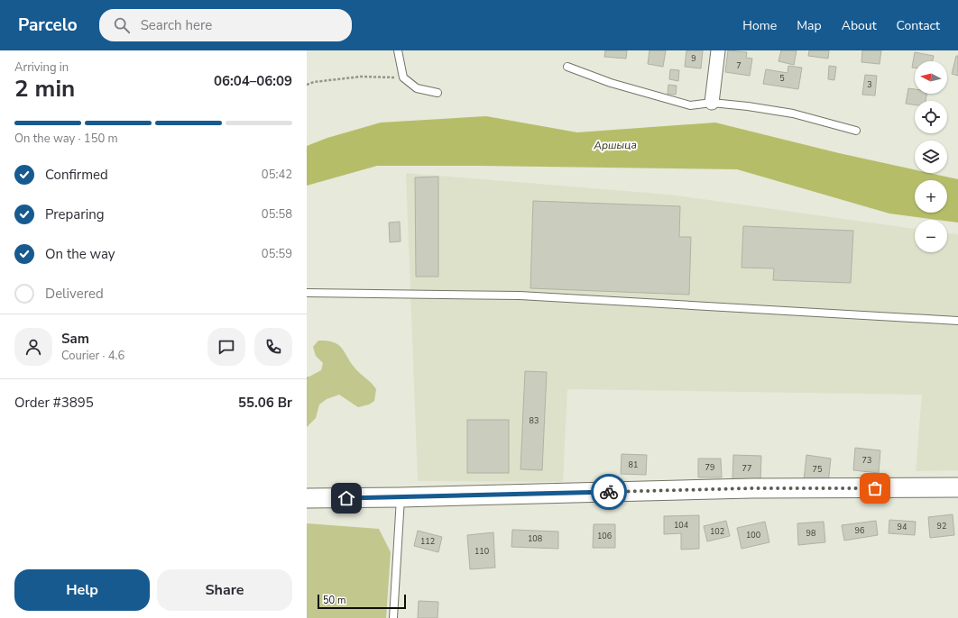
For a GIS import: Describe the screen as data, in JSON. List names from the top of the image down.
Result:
{
  "water": ["Аршыца"],
  "house_numbers": [
    "9",
    "7",
    "5",
    "3",
    "83",
    "73",
    "81",
    "79",
    "77",
    "75",
    "104",
    "92",
    "94",
    "96",
    "102",
    "98",
    "100",
    "106",
    "108",
    "112",
    "110"
  ],
  "scale_bar": "50 m",
  "north": "left",
  "page": {
    "header": "Parcelo",
    "search": "Search here",
    "nav": [
      "Home",
      "Map",
      "About",
      "Contact"
    ],
    "heading": ["2 min", "Arriving in", "06:04–06:09"],
    "panel": [
      "Sam",
      "Courier · 4.6",
      "Order #3895",
      "55.06 Br"
    ],
    "map_buttons": ["+", "−"],
    "bar": "On the way · 150 m",
    "list": [
      ["Confirmed", "05:42"],
      ["Preparing", "05:58"],
      ["On the way", "05:59"],
      "Delivered"
    ],
    "buttons": ["Help", "Share"],
    "scale": "50 m"
  }
}
